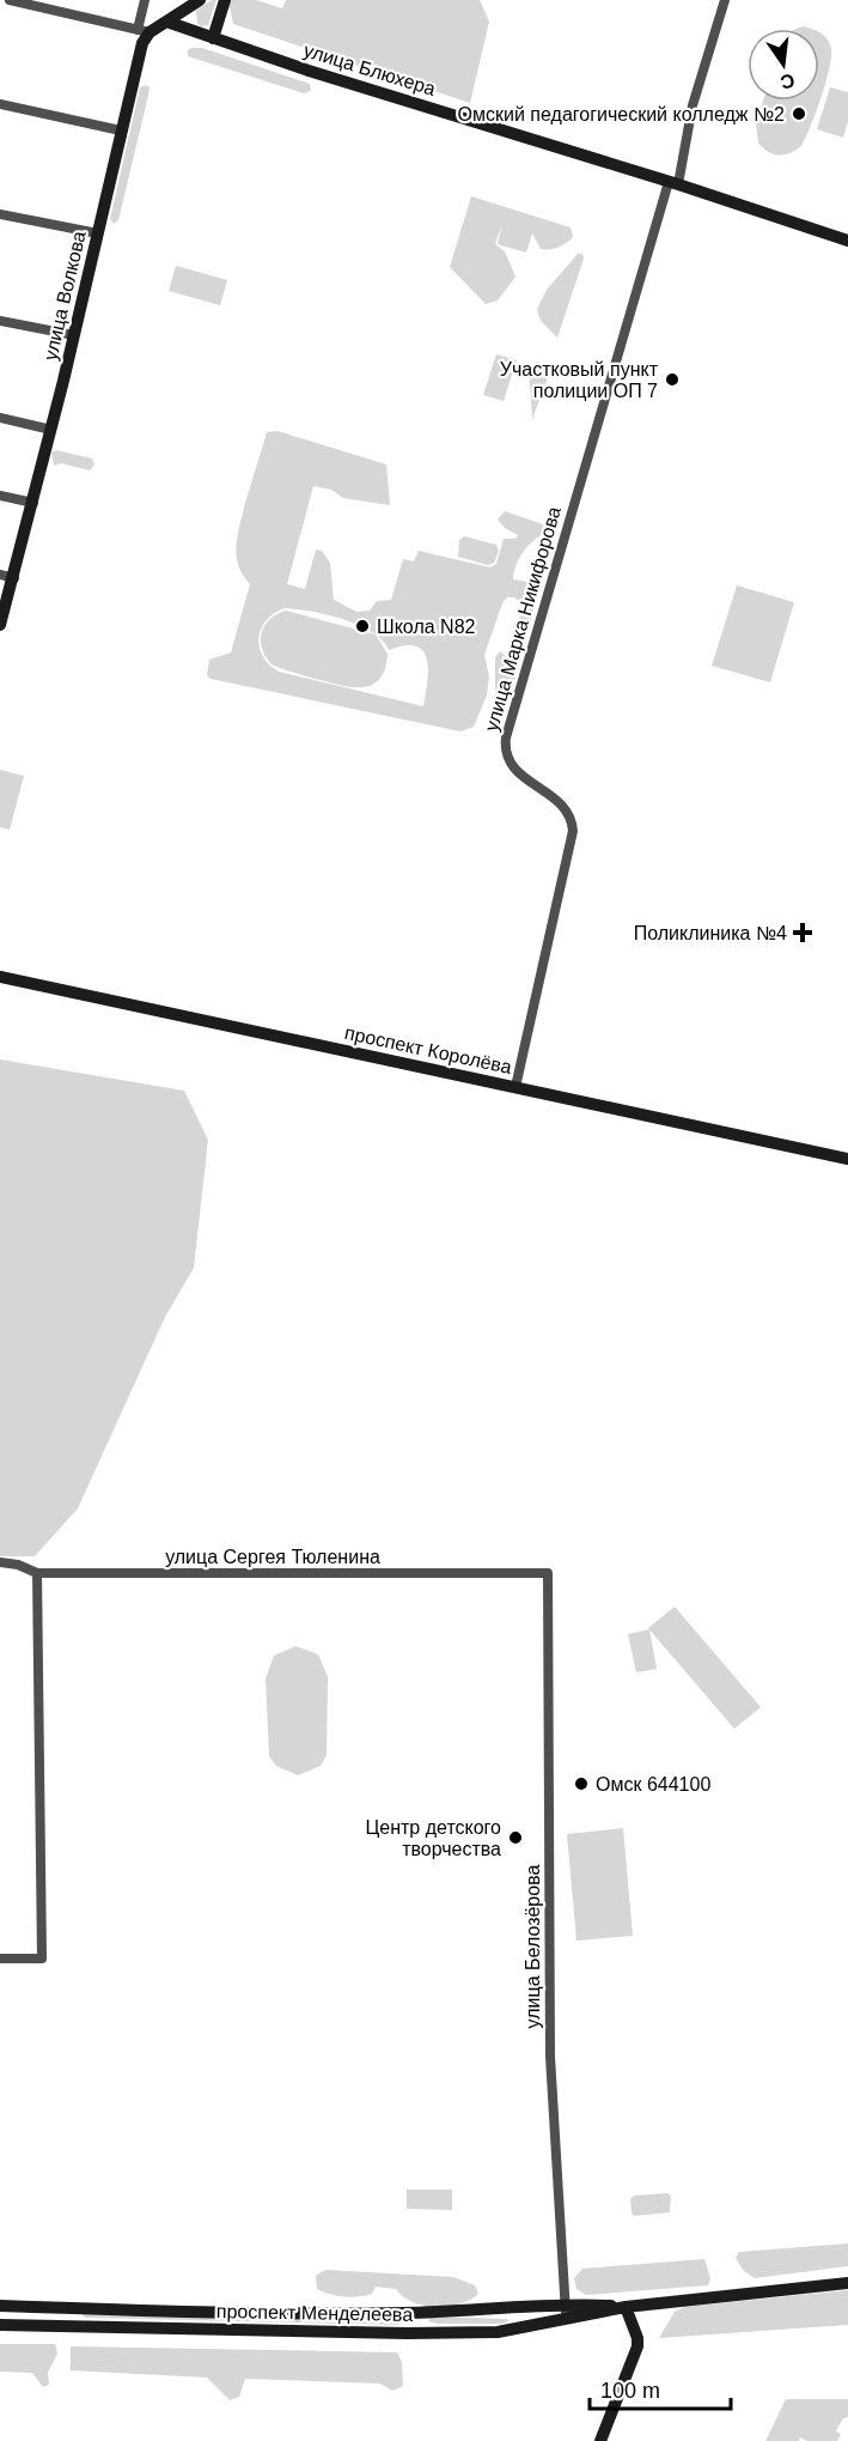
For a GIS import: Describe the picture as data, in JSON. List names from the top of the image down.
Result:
{
  "streets": {
    "main road": [
      "улица Блюхера",
      "улица Волкова",
      "проспект Королёва",
      "проспект Менделеева"
    ],
    "street": ["улица Марка Никифорова", "улица Сергея Тюленина", "улица Белозёрова"]
  },
  "crossings": [
    ["улица Блюхера", "улица Марка Никифорова"],
    ["улица Марка Никифорова", "проспект Королёва"],
    ["улица Сергея Тюленина", "улица Белозёрова"],
    ["улица Белозёрова", "проспект Менделеева"]
  ],
  "places": {
    "other": [
      "Омский педагогический колледж №2",
      "Участковый пункт полиции ОП 7",
      "Школа N82",
      "Омск 644100",
      "Центр детского творчества"
    ],
    "health": ["Поликлиника №4"]
  },
  "scale_bar": "100 m",
  "north": "bottom"
}
